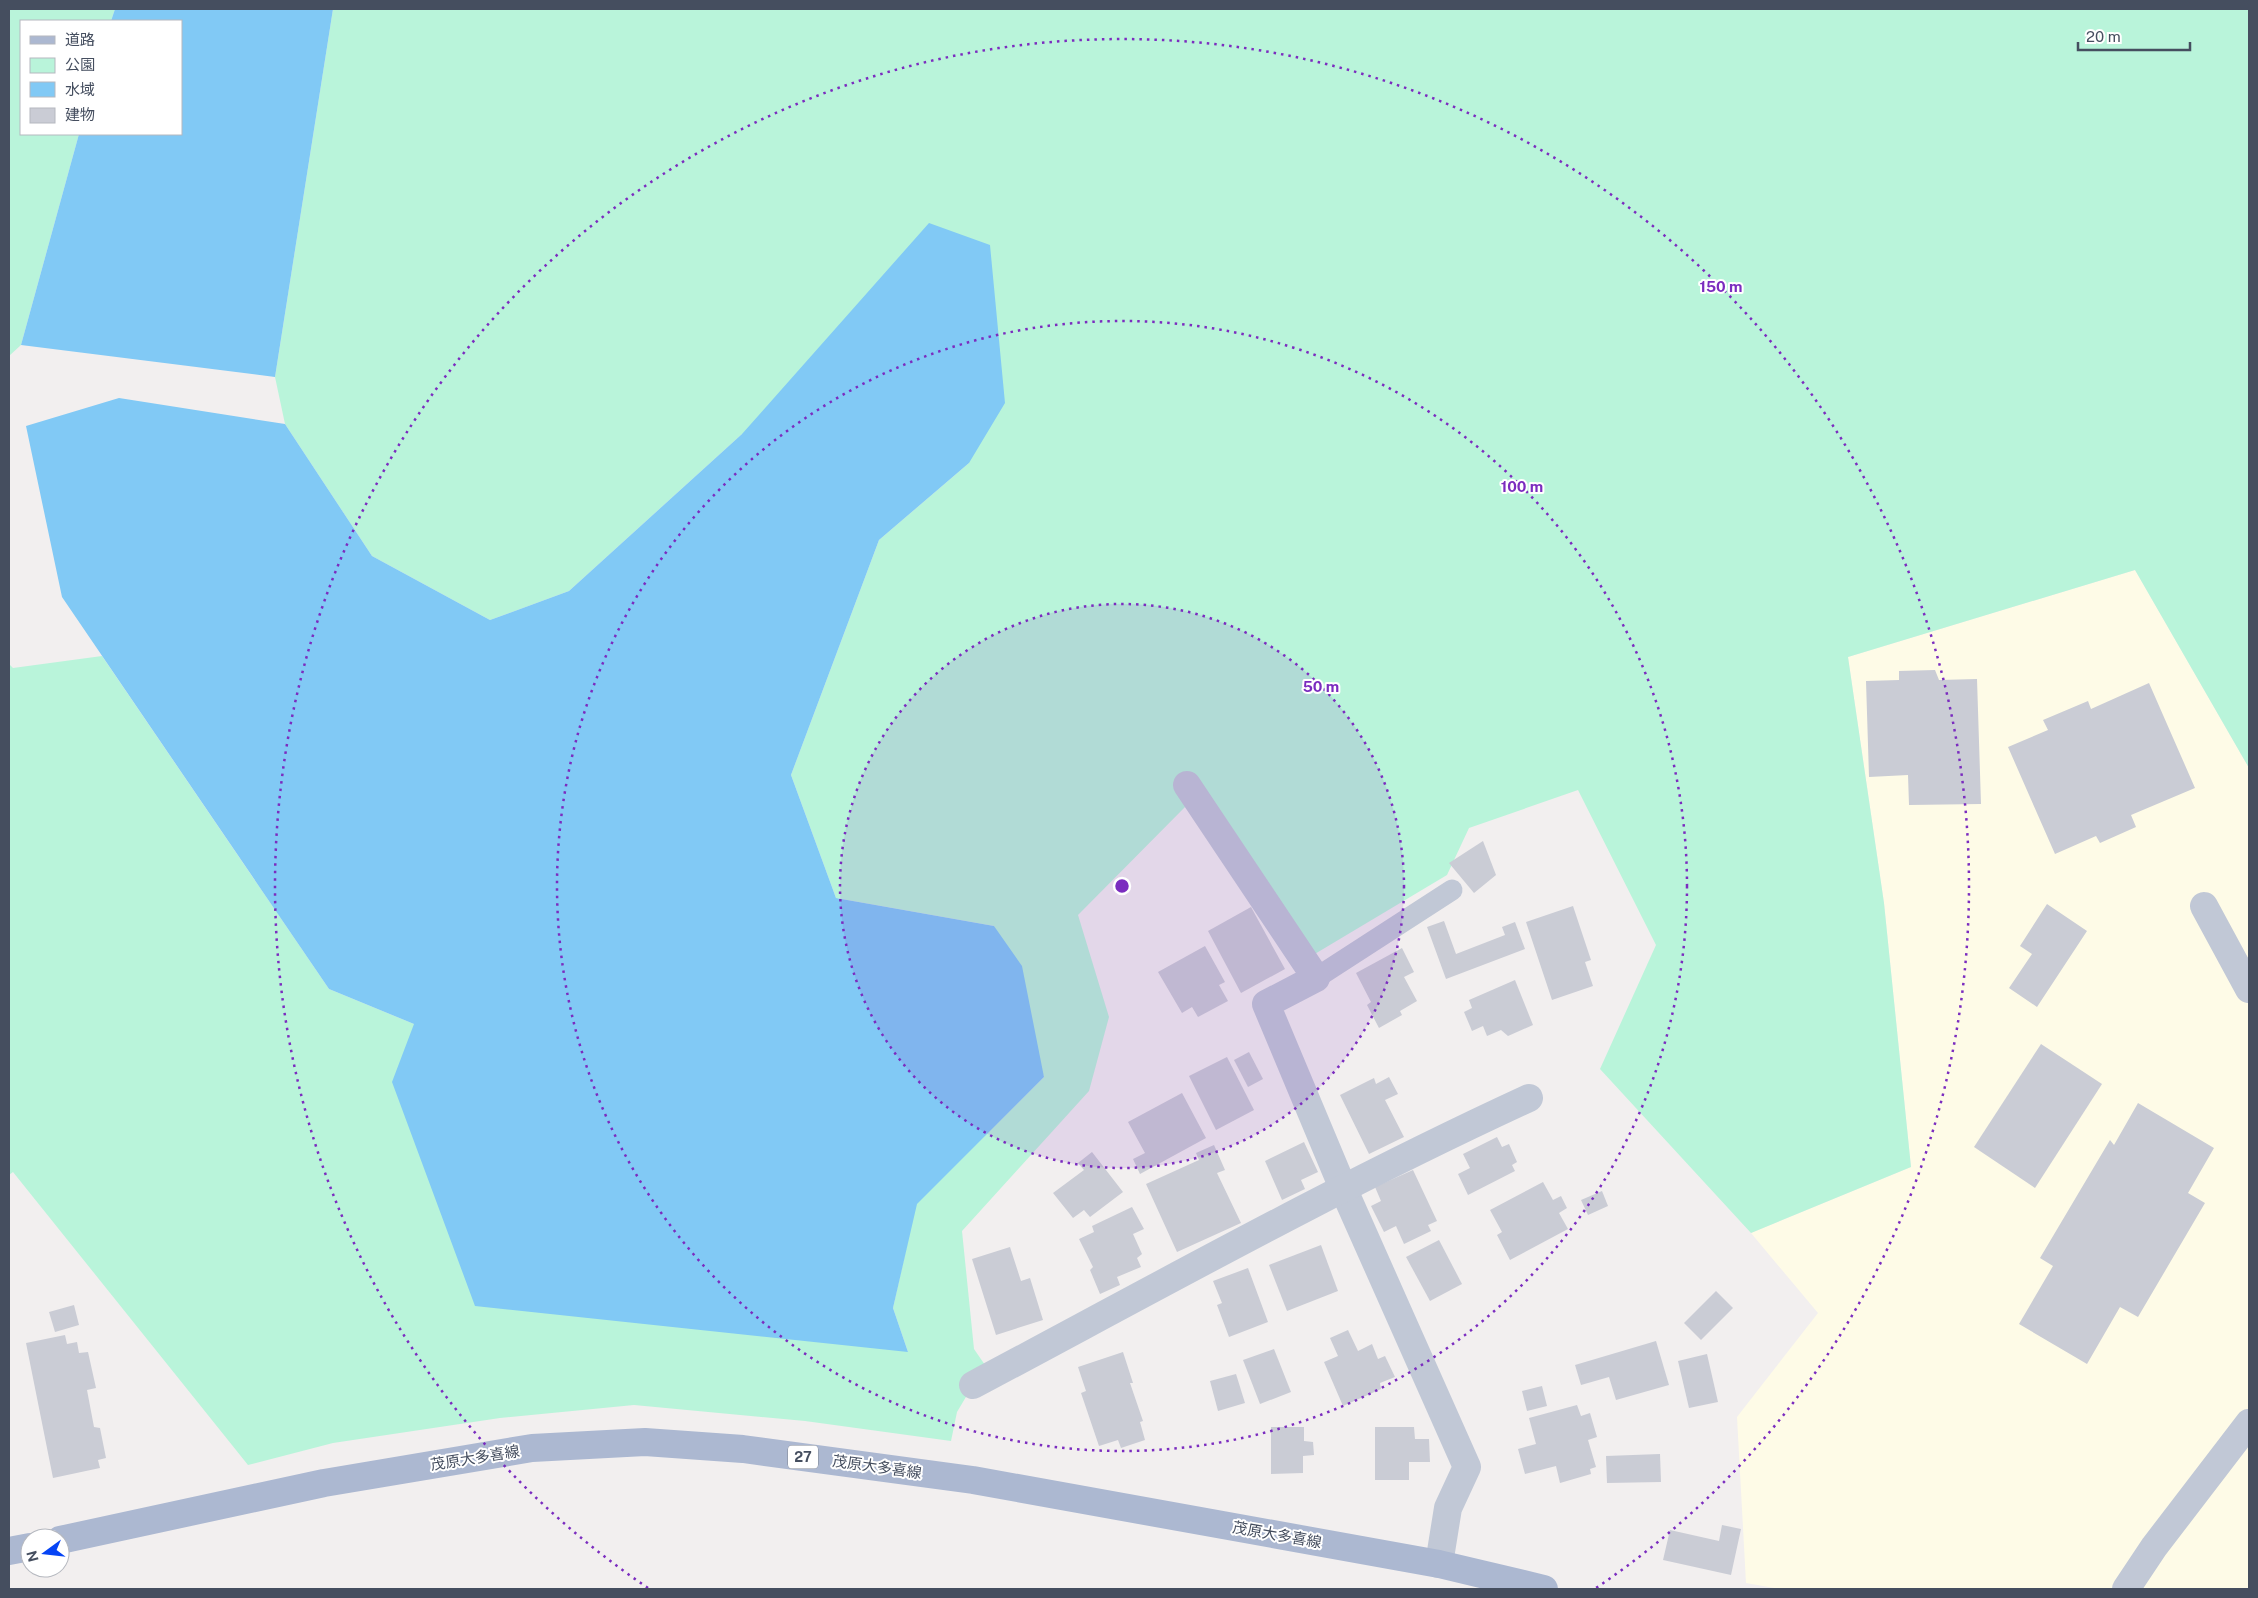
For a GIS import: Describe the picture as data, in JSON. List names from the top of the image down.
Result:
{
  "streets": {
    "main road": ["27", "茂原大多喜線"]
  },
  "legend": [
    "道路",
    "公園",
    "水域",
    "建物"
  ],
  "scale_bar": "20 m",
  "north": "left",
  "rings": ["150 m", "100 m", "50 m"]
}
